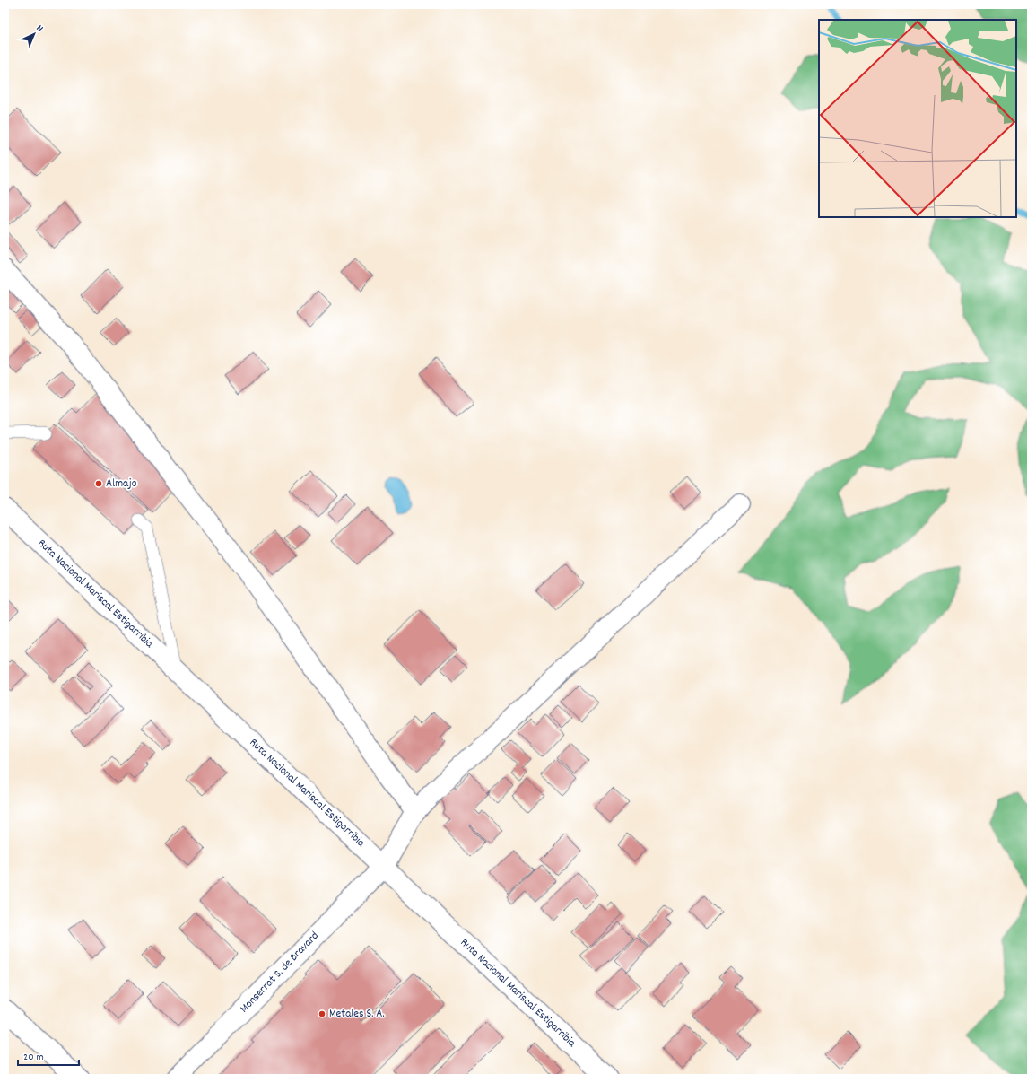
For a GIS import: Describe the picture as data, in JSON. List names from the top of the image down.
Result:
{
  "streets": {
    "street": ["Ruta Nacional Mariscal Estigarribia", "Monserrat S. de Bravard"]
  },
  "crossings": [
    ["Ruta Nacional Mariscal Estigarribia", "Monserrat S. de Bravard"]
  ],
  "places": ["Almajo", "Metales S. A."],
  "scale_bar": "20 m",
  "north": "top right"
}
